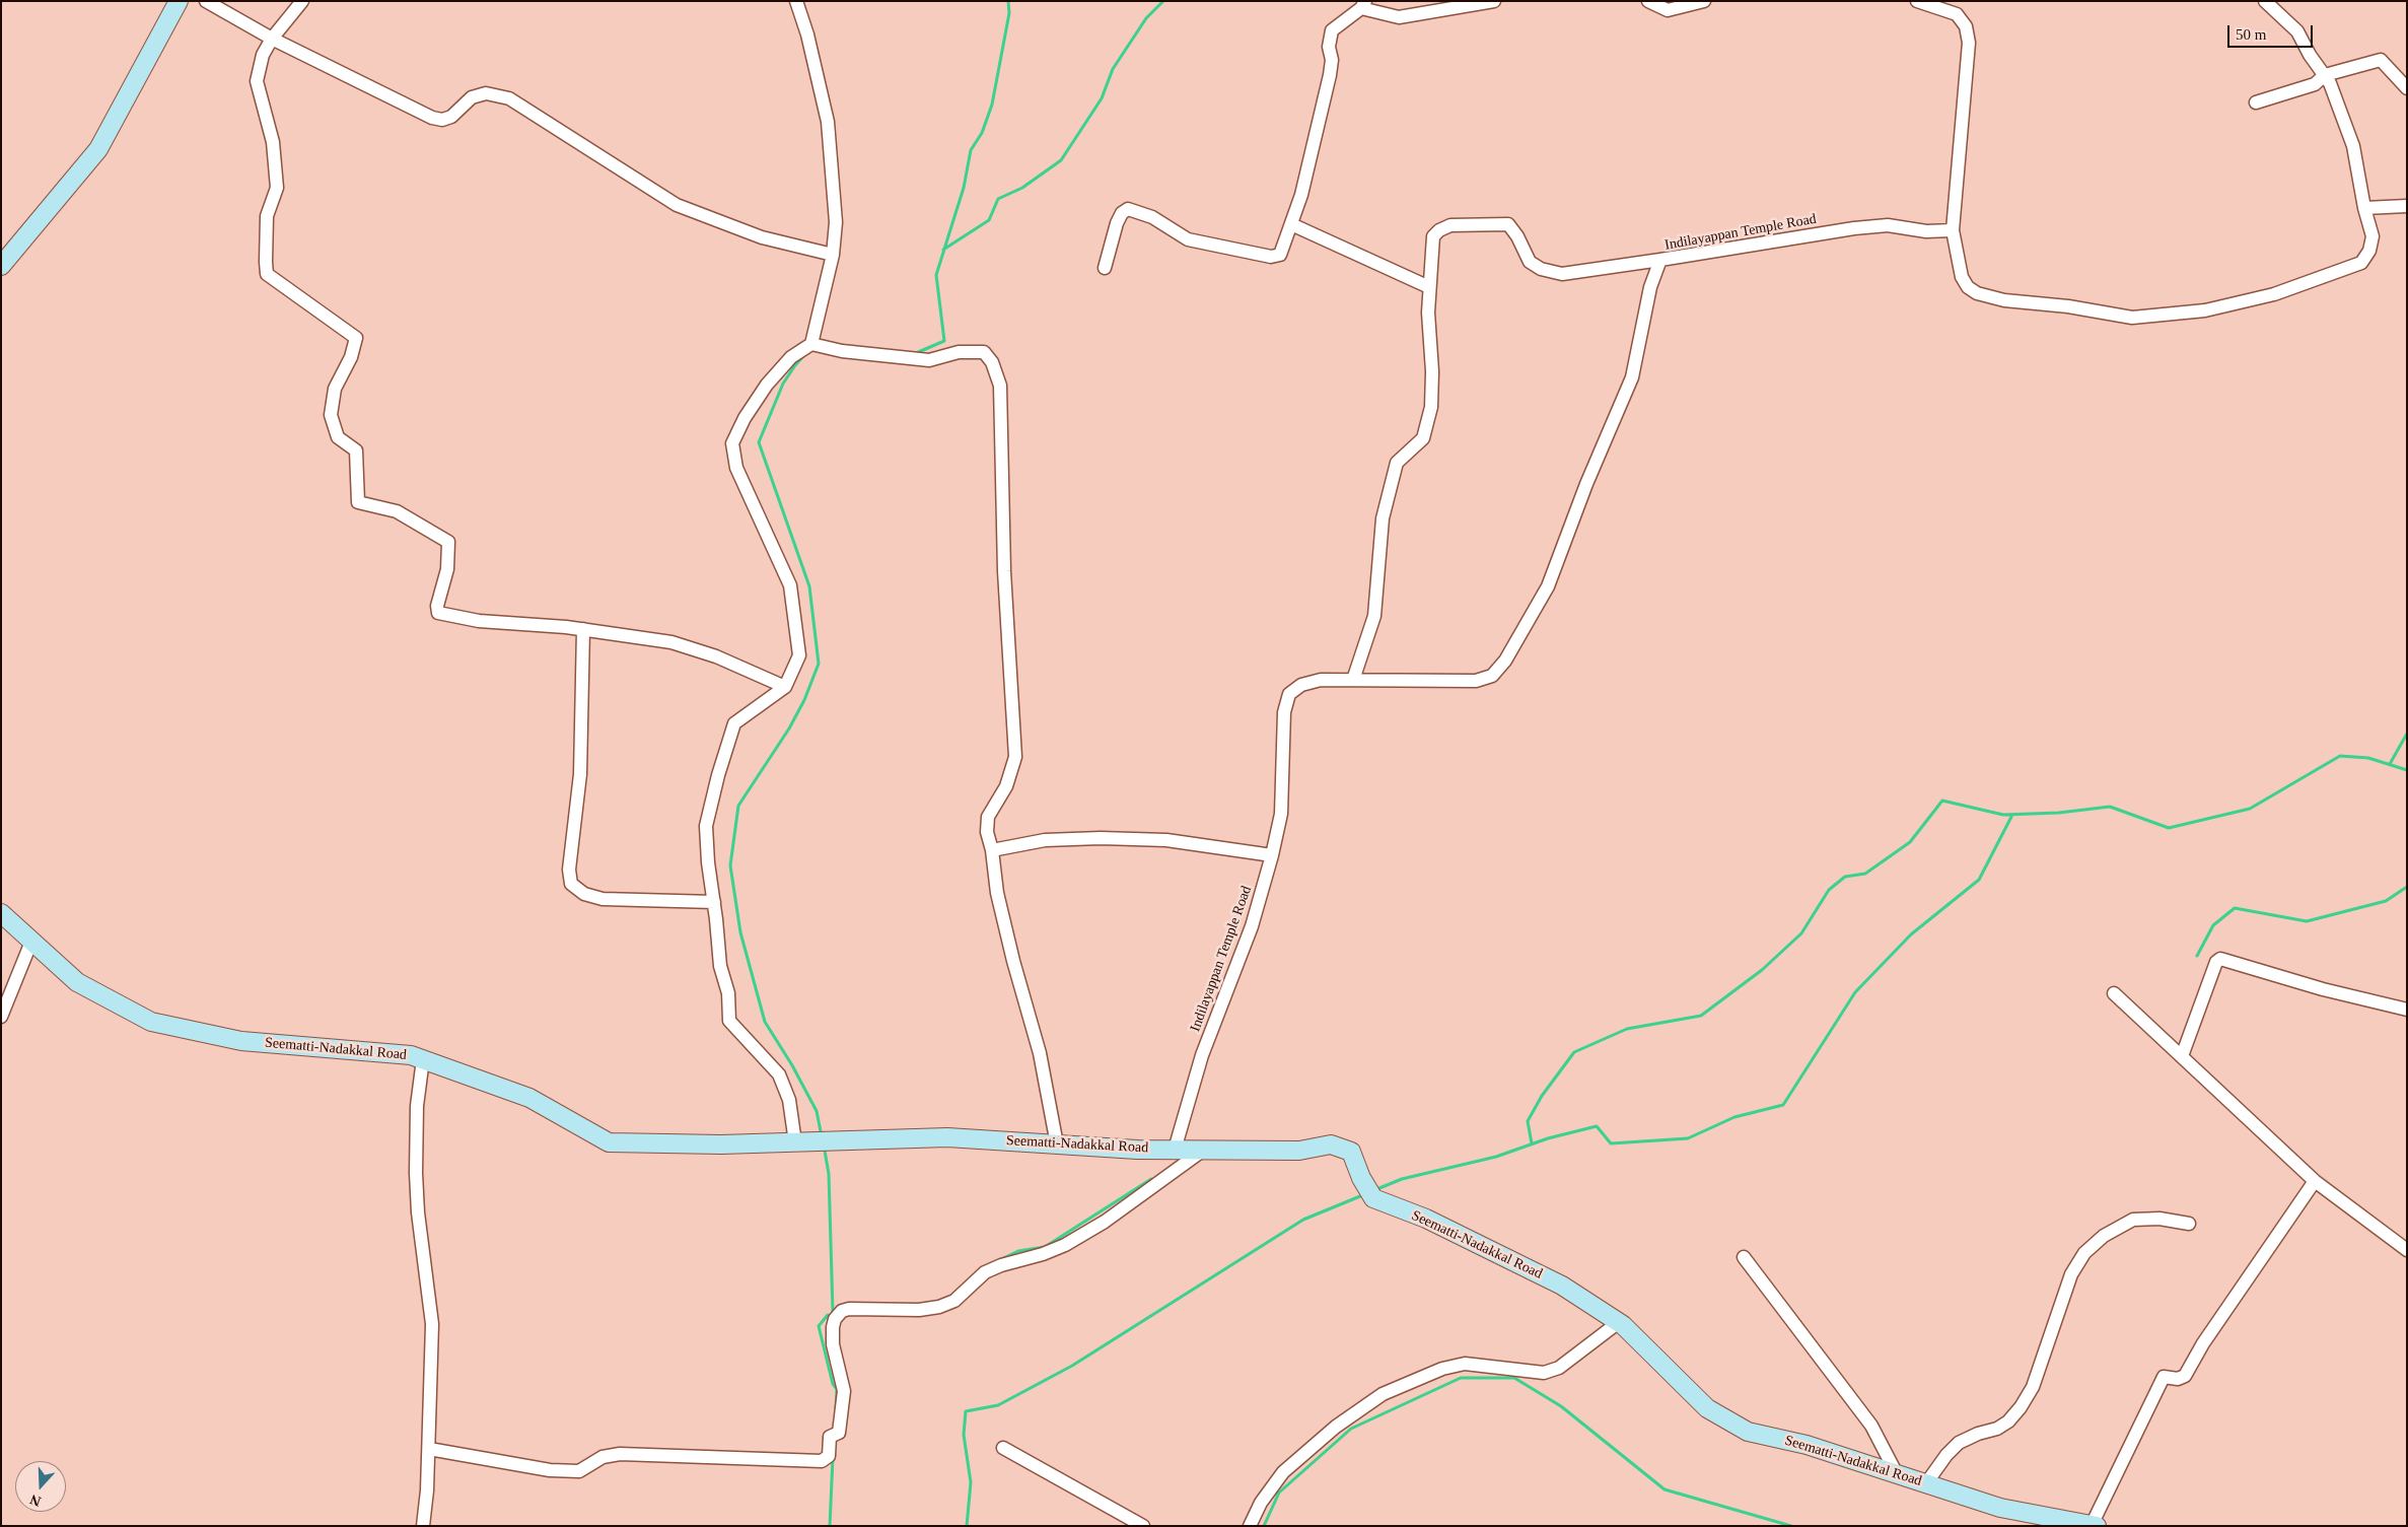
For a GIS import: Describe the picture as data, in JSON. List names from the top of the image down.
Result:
{
  "streets": {
    "street": ["Indilayappan Temple Road", "Seematti-Nadakkal Road"]
  },
  "crossings": [
    ["Indilayappan Temple Road", "Seematti-Nadakkal Road"]
  ],
  "scale_bar": "50 m",
  "north": "bottom"
}
